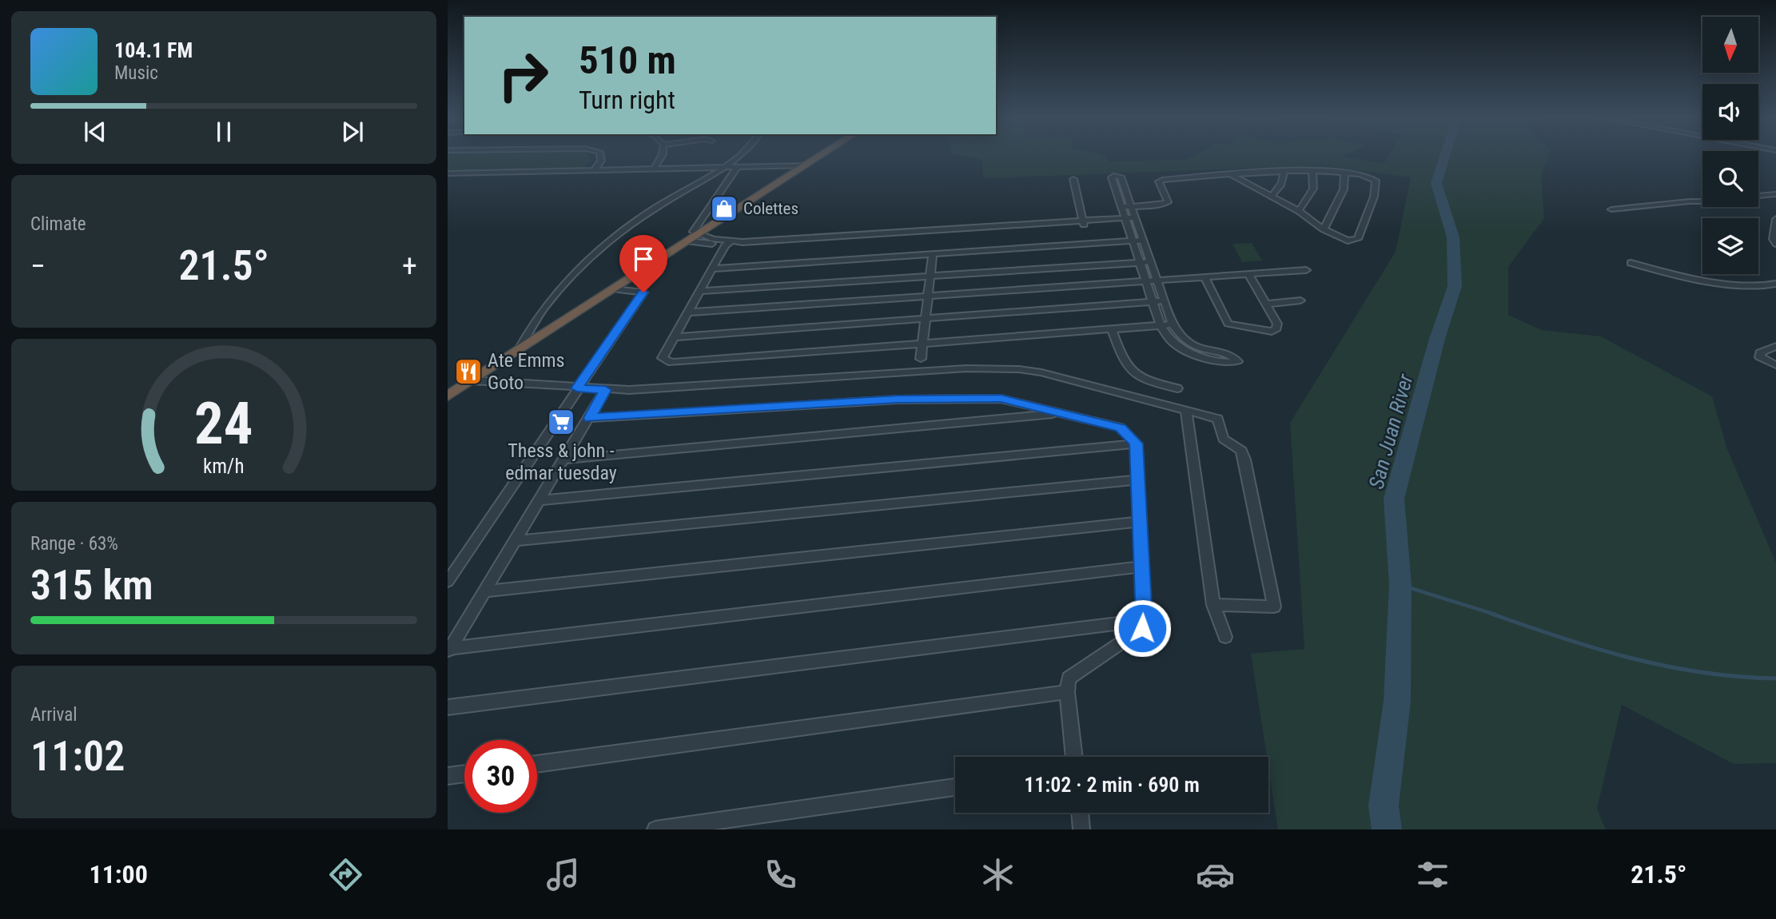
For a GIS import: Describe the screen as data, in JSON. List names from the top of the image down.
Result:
{
  "water": ["San Juan River"],
  "places": {
    "shop": ["Colettes"],
    "restaurant": ["Ate Emms Goto"],
    "supermarket": ["Thess & john - edmar tuesday"]
  },
  "north": "bottom",
  "page": {
    "turn": ["510 m", "Turn right"],
    "song": ["104.1 FM", "Music"],
    "tile": [
      "Climate",
      ["Range · 63%", "315 km"],
      ["Arrival", "11:02"]
    ],
    "heat": ["−", "21.5°", "+"],
    "limit": "30",
    "trip": "11:02 · 2 min · 690 m",
    "tabs": ["11:00", "21.5°"],
    "gauge": ["24", "km/h"]
  }
}
